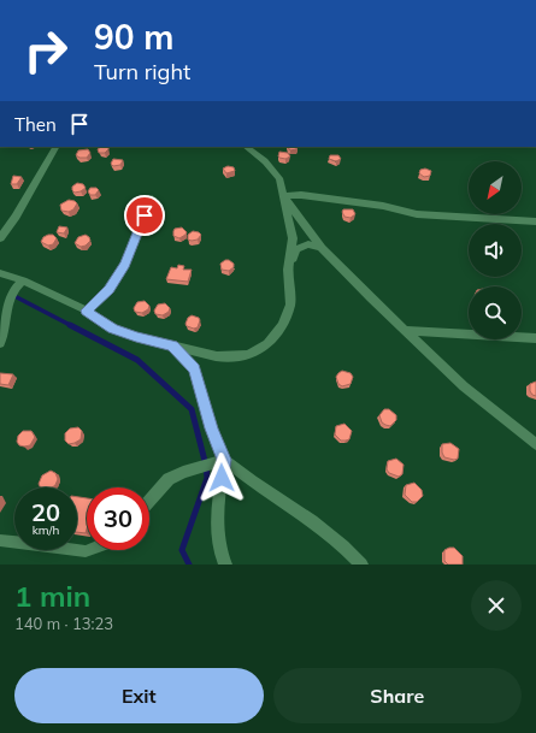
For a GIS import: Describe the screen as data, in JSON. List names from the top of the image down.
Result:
{
  "north": "bottom left",
  "page": {
    "turn": ["90 m", "Turn right"],
    "then": "Then",
    "speed": "20 km/h",
    "limit": "30",
    "heading": ["1 min", "140 m · 13:23"],
    "buttons": ["Exit", "Share"]
  }
}
